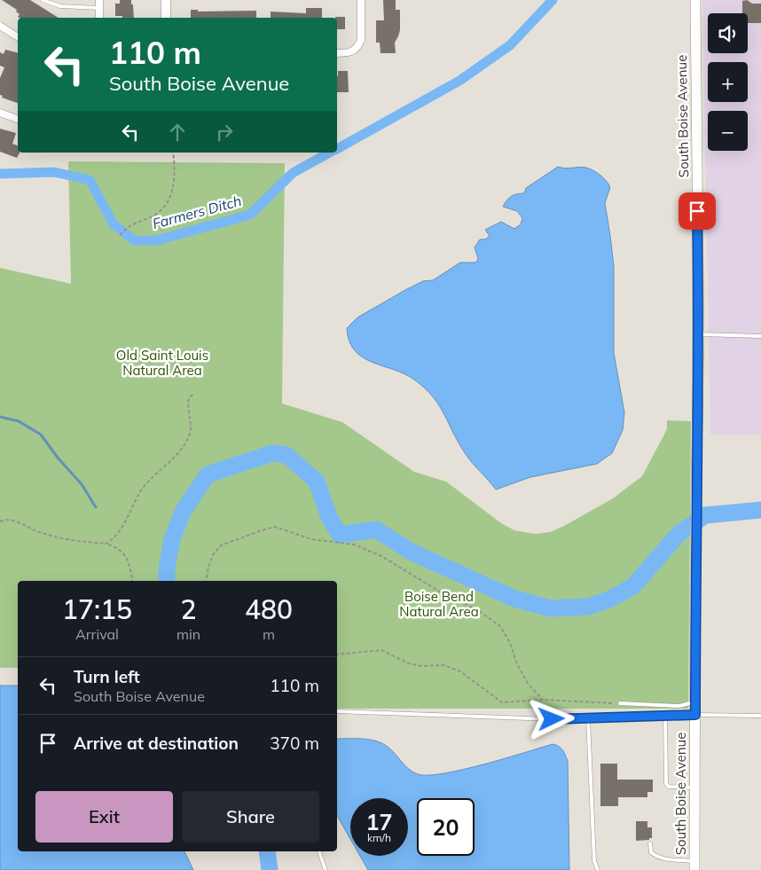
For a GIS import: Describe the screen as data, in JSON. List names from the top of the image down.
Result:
{
  "streets": {
    "main road": ["South Boise Avenue"]
  },
  "water": ["Farmers Ditch"],
  "parks": ["Old Saint Louis Natural Area", "Boise Bend Natural Area"],
  "page": {
    "map_buttons": ["+", "−"],
    "turn": ["110 m", "South Boise Avenue"],
    "eta": [
      "17:15",
      "Arrival",
      "2",
      "min",
      "480",
      "m"
    ],
    "list": [
      {
        "name": "Turn left",
        "note": "South Boise Avenue",
        "value": "110 m"
      },
      {
        "name": "Arrive at destination",
        "value": "370 m"
      }
    ],
    "buttons": ["Exit", "Share"],
    "speed": "17 km/h",
    "limit": "20"
  }
}
